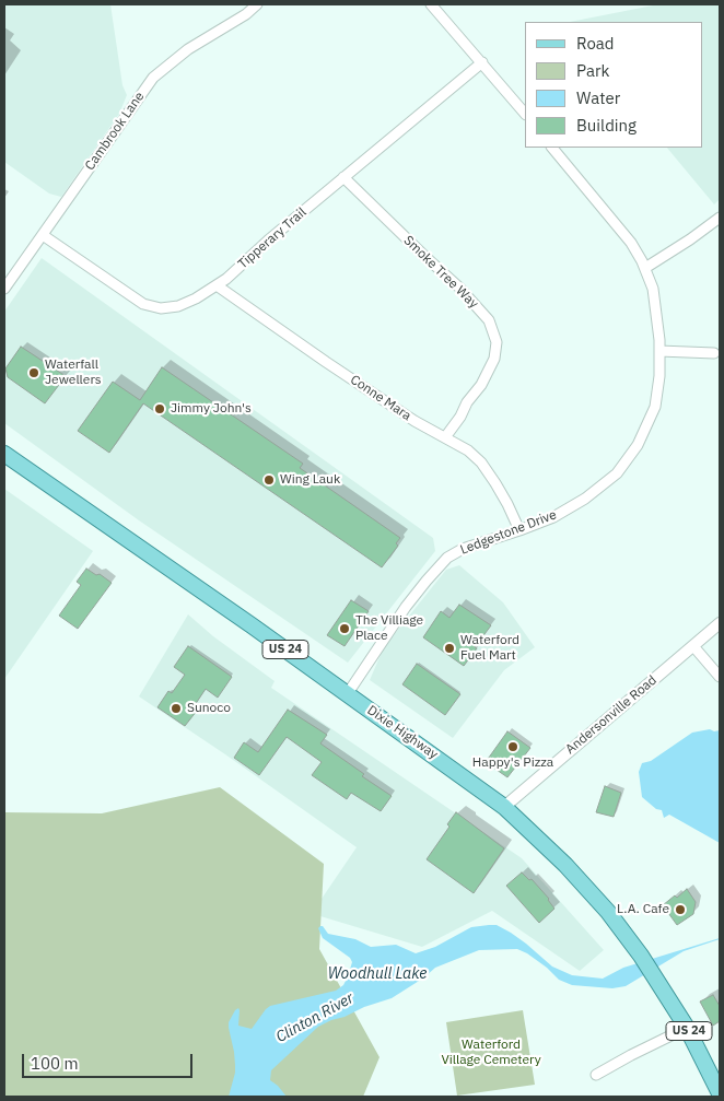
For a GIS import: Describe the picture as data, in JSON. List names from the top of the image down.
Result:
{
  "streets": {
    "main road": ["US 24", "Dixie Highway"],
    "street": [
      "Cambrook Lane",
      "Tipperary Trail",
      "Smoke Tree Way",
      "Conne Mara",
      "Ledgestone Drive",
      "Andersonville Road"
    ]
  },
  "crossings": [
    ["Cambrook Lane", "Tipperary Trail"],
    ["Tipperary Trail", "Smoke Tree Way"],
    ["Tipperary Trail", "Conne Mara"],
    ["Smoke Tree Way", "Conne Mara"],
    ["Conne Mara", "Ledgestone Drive"],
    ["Ledgestone Drive", "Dixie Highway"],
    ["Andersonville Road", "Dixie Highway"]
  ],
  "water": ["Woodhull Lake", "Clinton River"],
  "parks": ["Waterford Village Cemetery"],
  "places": [
    "Waterfall Jewellers",
    "Jimmy John's",
    "Wing Lauk",
    "The Villiage Place",
    "Waterford Fuel Mart",
    "Sunoco",
    "Happy's Pizza",
    "L.A. Cafe"
  ],
  "legend": [
    "Road",
    "Park",
    "Water",
    "Building"
  ],
  "scale_bar": "100 m"
}
